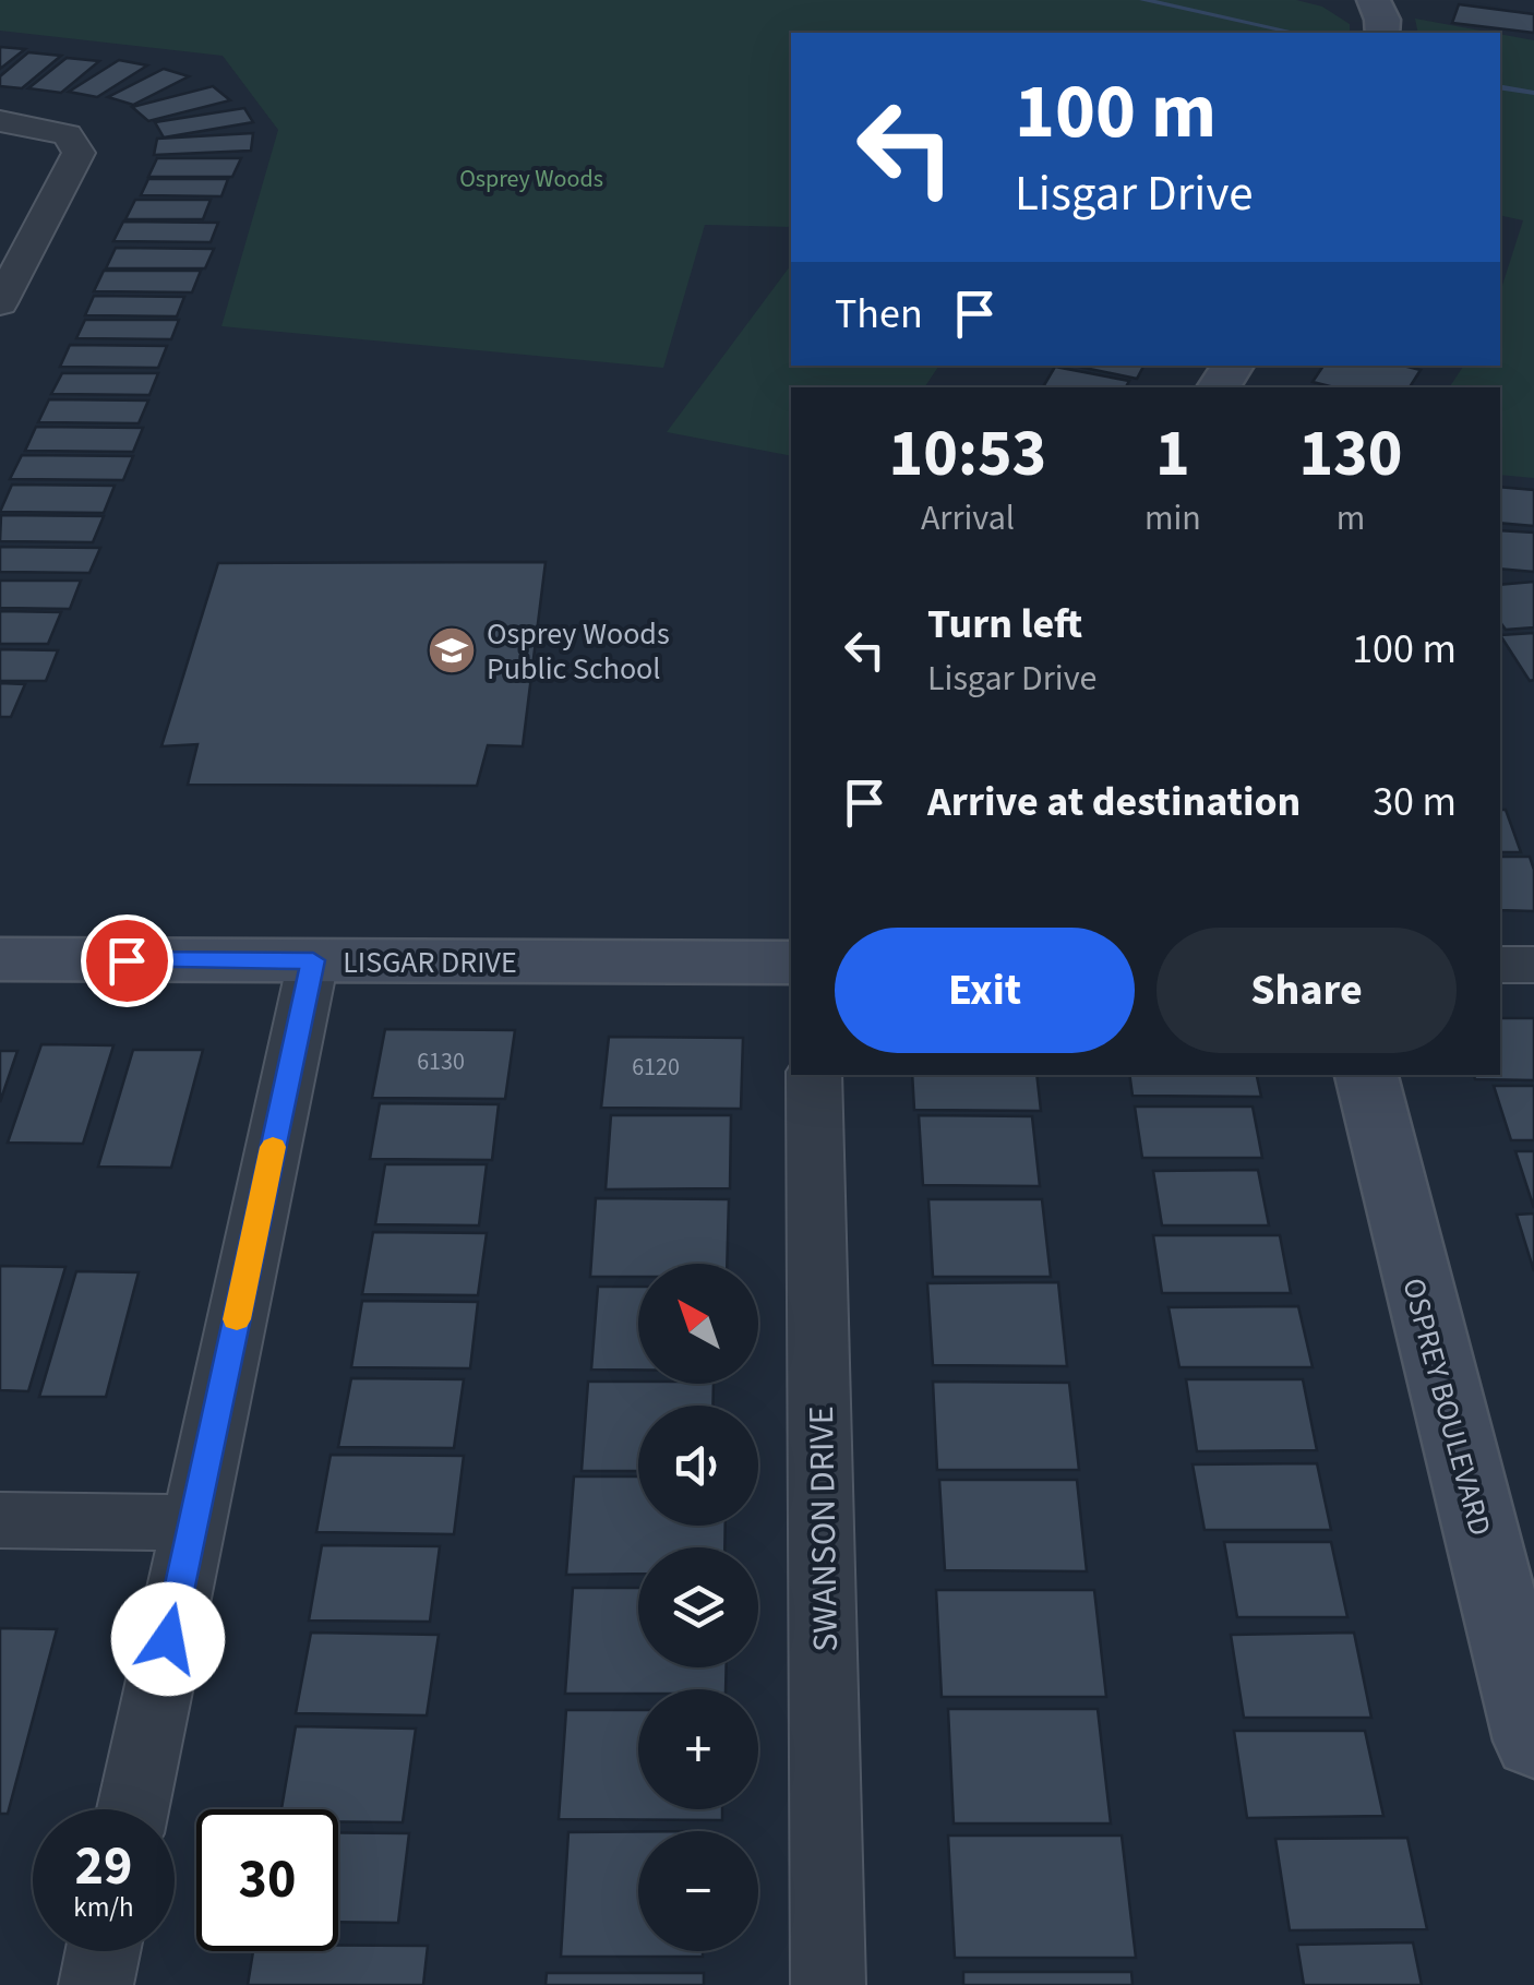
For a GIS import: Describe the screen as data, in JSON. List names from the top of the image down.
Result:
{
  "streets": {
    "street": ["LISGAR DRIVE", "OSPREY BOULEVARD", "SWANSON DRIVE"]
  },
  "parks": ["Osprey Woods"],
  "places": {
    "school or university": ["Osprey Woods Public School"]
  },
  "house_numbers": ["6130", "6120"],
  "north": "top left",
  "page": {
    "turn": ["100 m", "Lisgar Drive"],
    "then": "Then",
    "eta": [
      "10:53",
      "Arrival",
      "1",
      "min",
      "130",
      "m"
    ],
    "list": [
      {
        "name": "Turn left",
        "note": "Lisgar Drive",
        "value": "100 m"
      },
      {
        "name": "Arrive at destination",
        "value": "30 m"
      }
    ],
    "buttons": ["Exit", "Share"],
    "map_buttons": ["+", "−"],
    "speed": "29 km/h",
    "limit": "30"
  }
}
